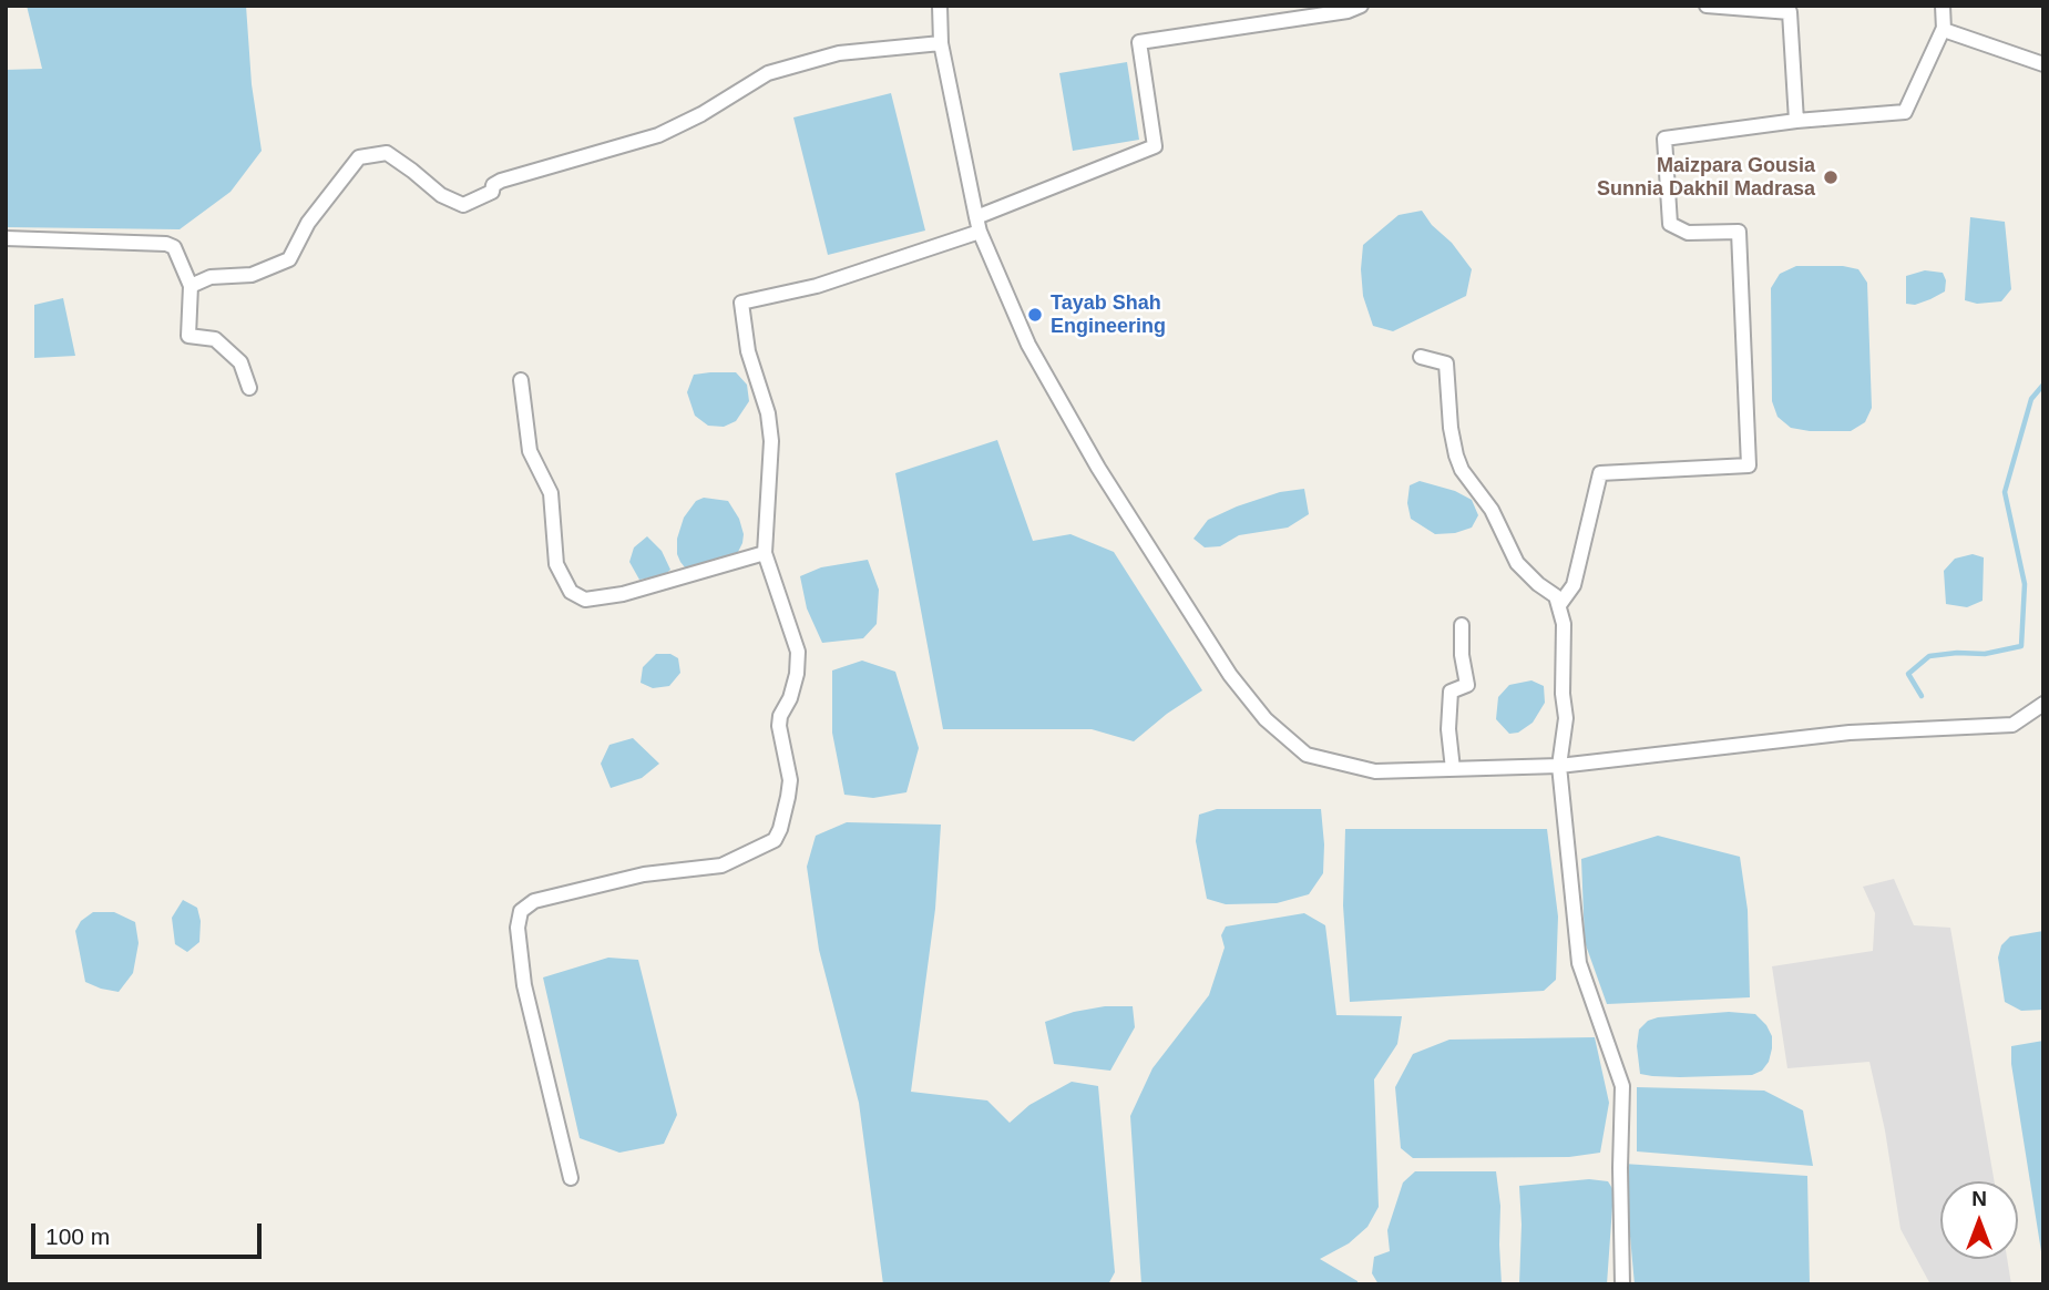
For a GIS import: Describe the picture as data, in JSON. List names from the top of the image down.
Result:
{
  "places": ["Maizpara Gousia Sunnia Dakhil Madrasa", "Tayab Shah Engineering"],
  "scale_bar": "100 m",
  "north": "top"
}
